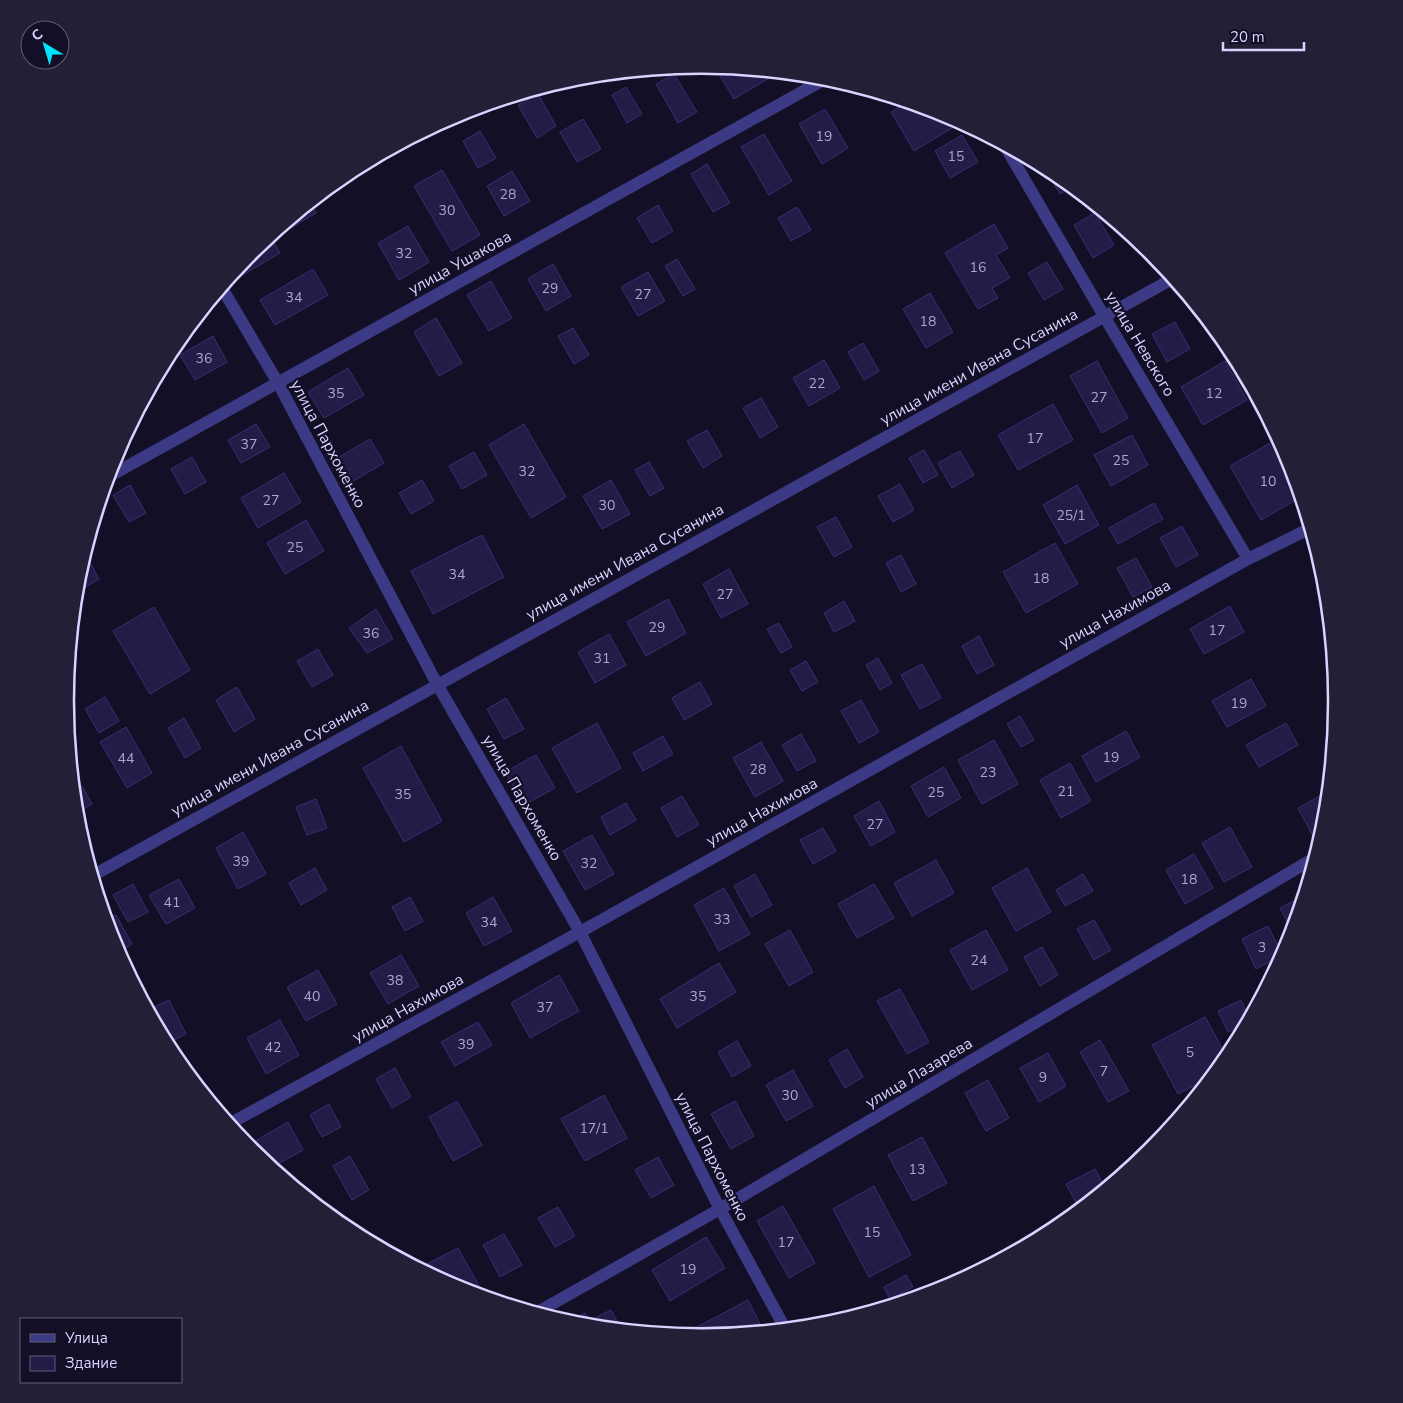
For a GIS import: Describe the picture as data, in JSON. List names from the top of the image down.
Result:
{
  "streets": {
    "street": [
      "улица Ушакова",
      "улица Невского",
      "улица имени Ивана Сусанина",
      "улица Пархоменко",
      "улица Нахимова",
      "улица Лазарева"
    ]
  },
  "crossings": [
    ["улица Ушакова", "улица Пархоменко"],
    ["улица Невского", "улица имени Ивана Сусанина"],
    ["улица Невского", "улица Нахимова"],
    ["улица имени Ивана Сусанина", "улица Пархоменко"],
    ["улица Пархоменко", "улица Нахимова"],
    ["улица Пархоменко", "улица Лазарева"]
  ],
  "house_numbers": [
    "19",
    "15",
    "28",
    "30",
    "32",
    "16",
    "29",
    "27",
    "34",
    "18",
    "36",
    "22",
    "35",
    "12",
    "27",
    "17",
    "37",
    "25",
    "32",
    "10",
    "27",
    "30",
    "25/1",
    "25",
    "34",
    "18",
    "27",
    "29",
    "17",
    "36",
    "31",
    "19",
    "19",
    "44",
    "28",
    "23",
    "21",
    "25",
    "35",
    "27",
    "39",
    "32",
    "18",
    "41",
    "33",
    "34",
    "3",
    "24",
    "38",
    "40",
    "35",
    "37",
    "39",
    "42",
    "5",
    "7",
    "9",
    "30",
    "17/1",
    "13",
    "15",
    "17",
    "19"
  ],
  "legend": ["Улица", "Здание"],
  "scale_bar": "20 m",
  "north": "top left"
}
